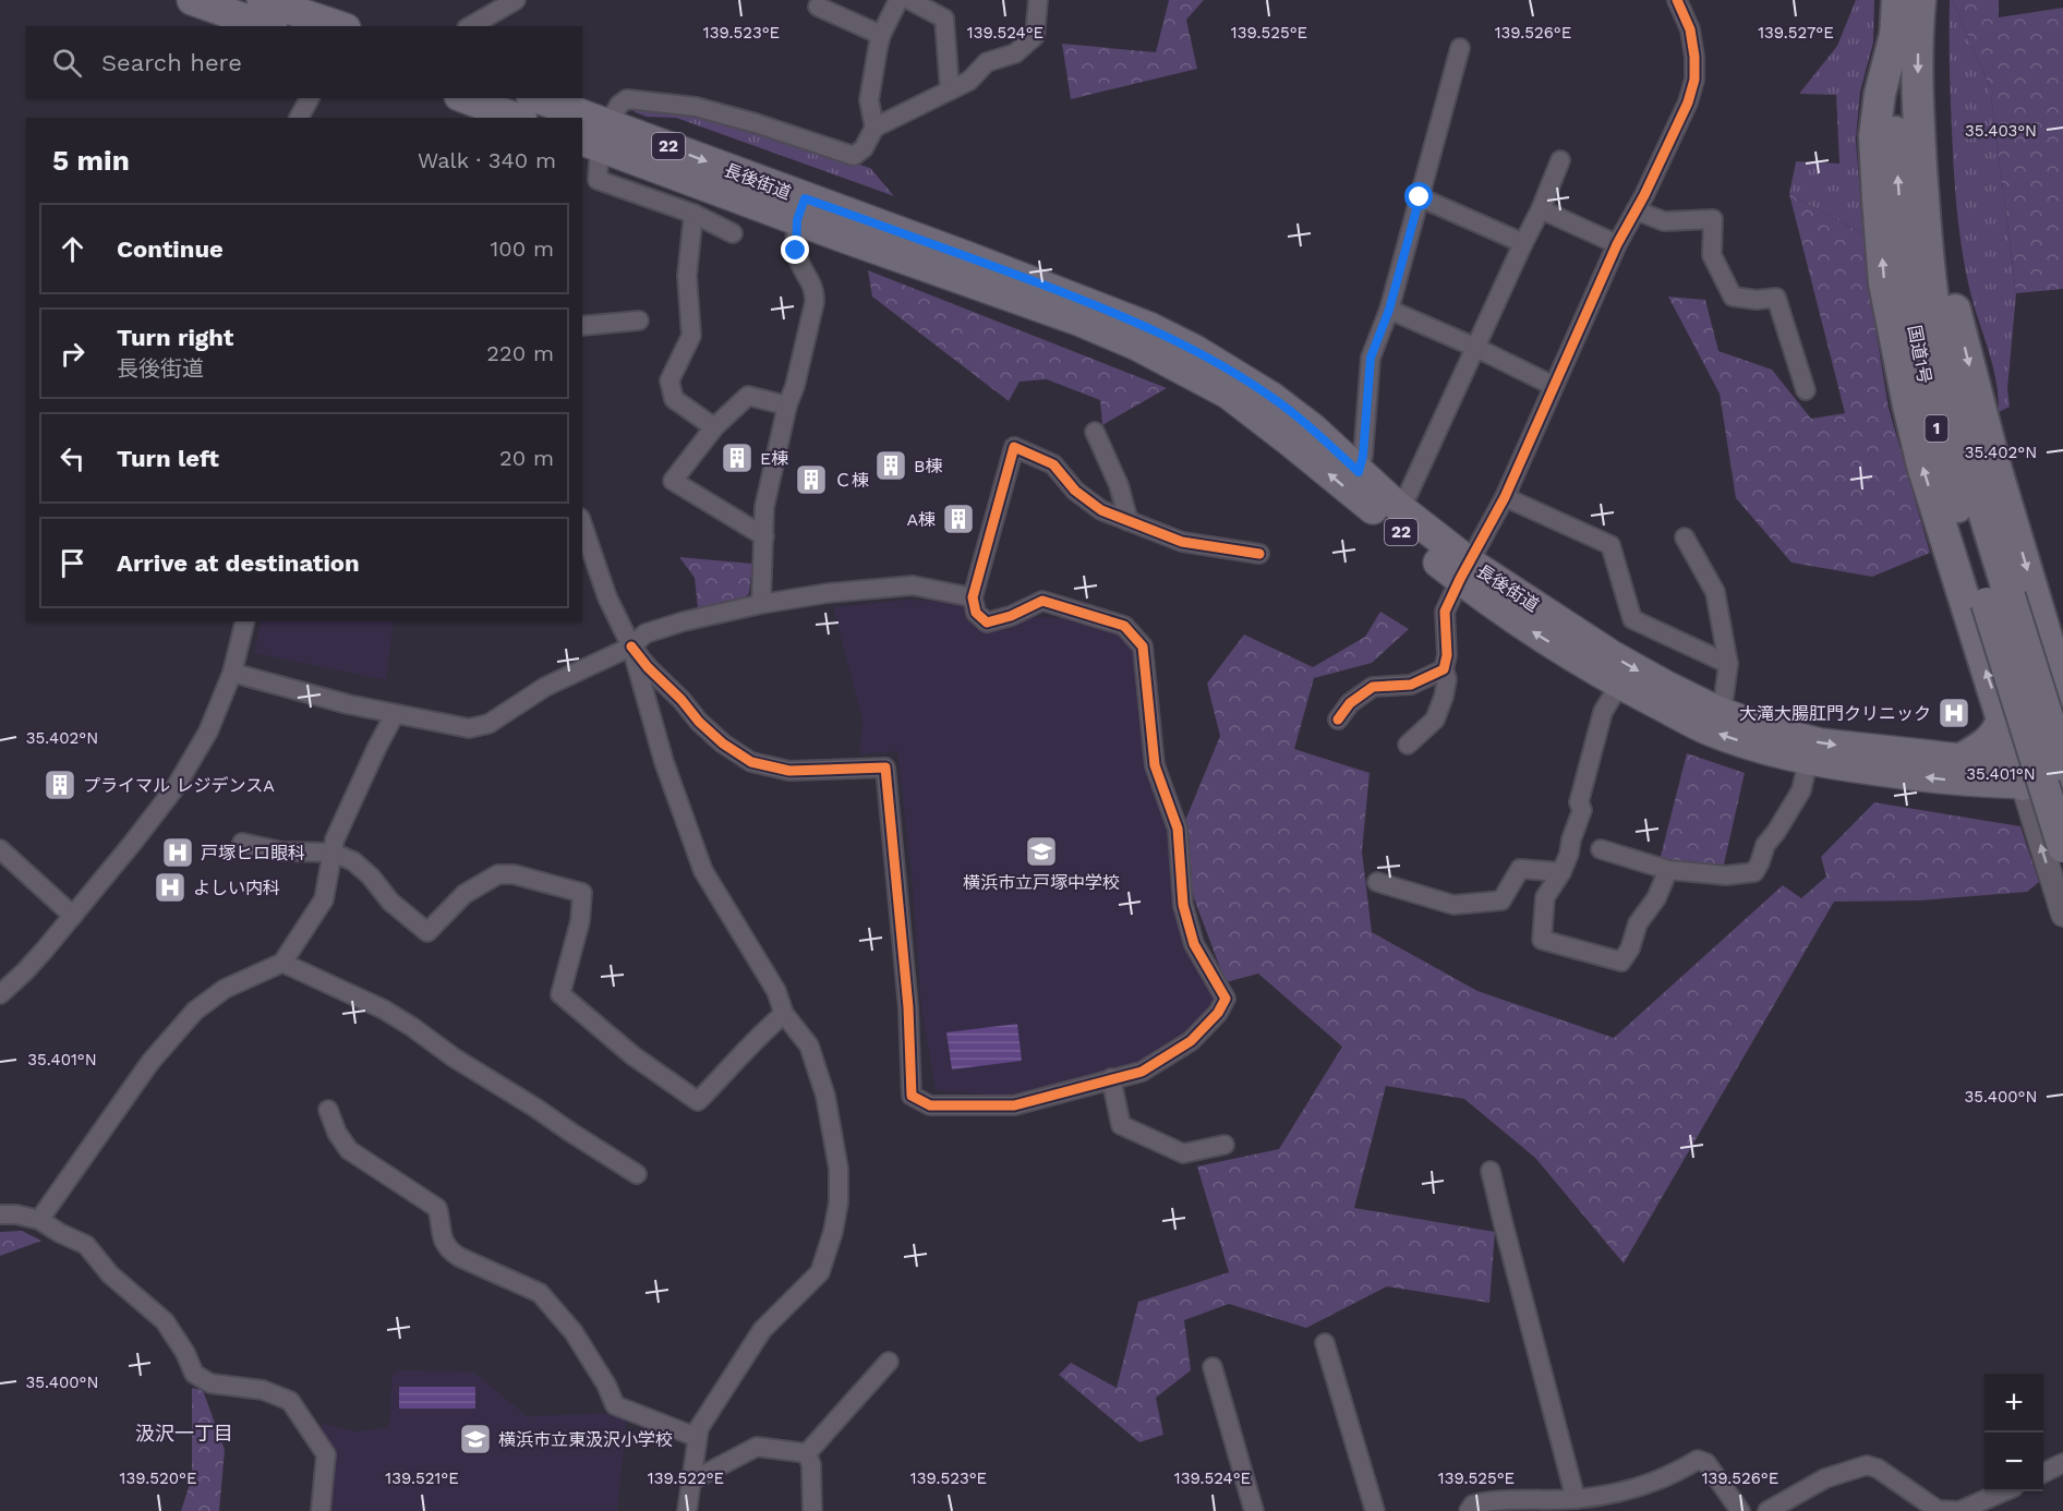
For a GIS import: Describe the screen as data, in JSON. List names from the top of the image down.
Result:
{
  "streets": {
    "highway": ["国道1号", "1"],
    "main road": ["22", "長後街道"]
  },
  "crossings": [
    ["長後街道", "国道1号"]
  ],
  "districts": ["汲沢一丁目"],
  "places": {
    "building": [
      "E棟",
      "B棟",
      "Ｃ棟",
      "A棟",
      "プライマル レジデンスA"
    ],
    "hospital": ["大滝大腸肛門クリニック", "戸塚ヒロ眼科", "よしい内科"],
    "school or university": ["横浜市立戸塚中学校", "横浜市立東汲沢小学校"]
  },
  "page": {
    "search": "Search here",
    "heading": ["5 min", "Walk · 340 m"],
    "list": [
      ["Continue", "100 m"],
      ["Turn right", "長後街道", "220 m"],
      ["Turn left", "20 m"],
      "Arrive at destination"
    ],
    "map_buttons": ["+", "−"]
  },
  "coordinates": [
    "139.523°E",
    "139.524°E",
    "139.525°E",
    "139.526°E",
    "139.527°E",
    "35.403°N",
    "35.402°N",
    "35.401°N",
    "35.400°N",
    "139.520°E",
    "139.521°E",
    "139.522°E"
  ]
}
